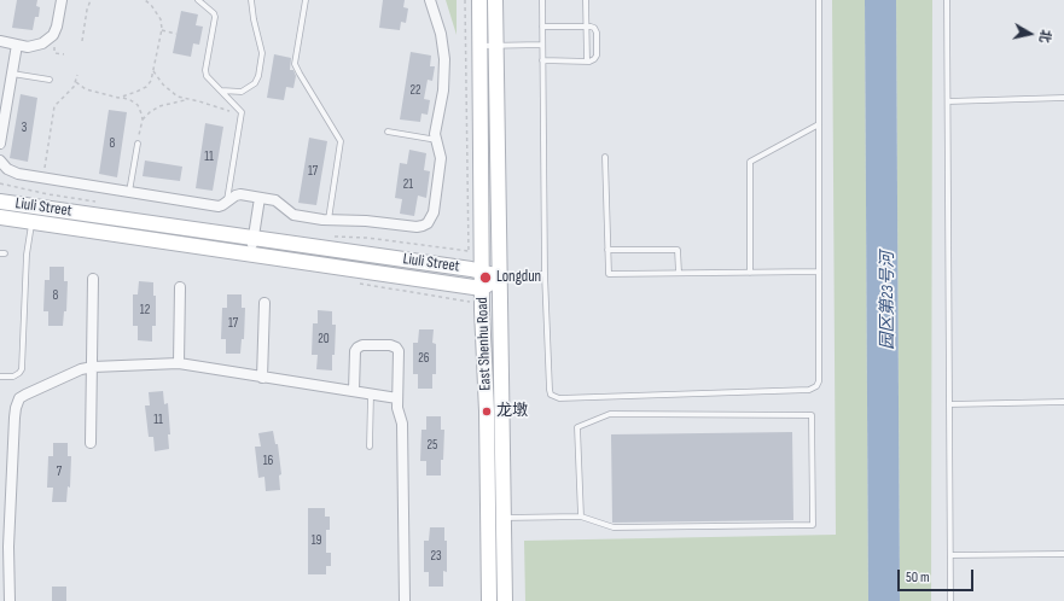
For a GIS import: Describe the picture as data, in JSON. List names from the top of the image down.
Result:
{
  "streets": {
    "main road": ["Liuli Street", "East Shenhu Road"]
  },
  "crossings": [
    ["Liuli Street", "East Shenhu Road"]
  ],
  "water": ["园区第23号河"],
  "places": ["Longdun", "龙墩"],
  "house_numbers": [
    "22",
    "3",
    "8",
    "11",
    "17",
    "21",
    "8",
    "12",
    "17",
    "20",
    "26",
    "11",
    "25",
    "16",
    "7",
    "19",
    "23"
  ],
  "scale_bar": "50 m",
  "north": "right"
}
